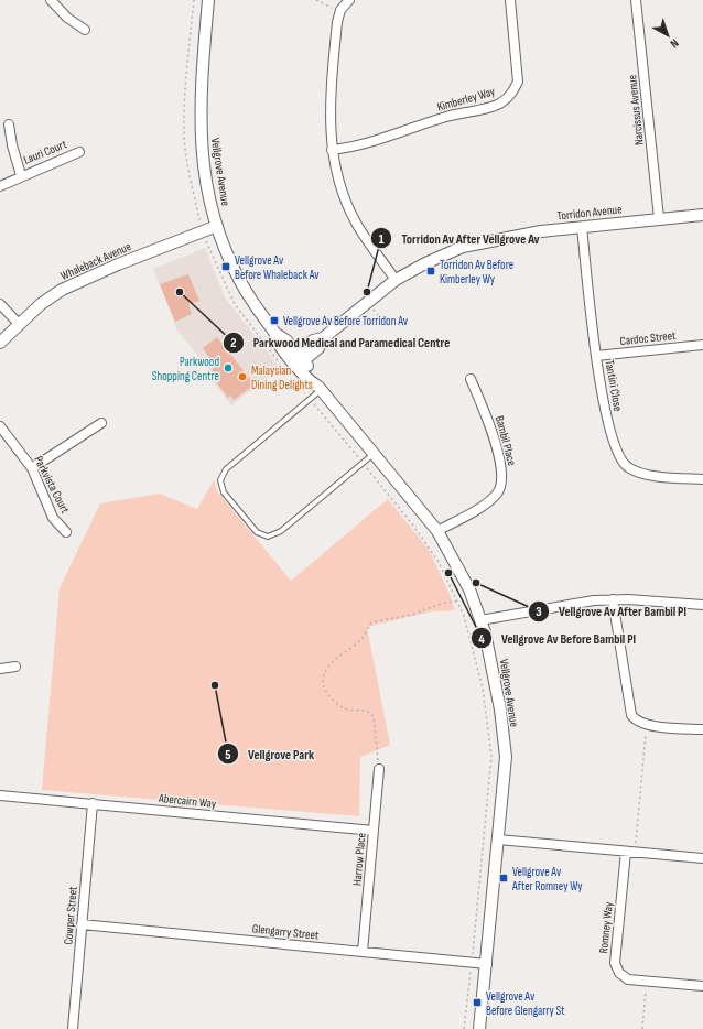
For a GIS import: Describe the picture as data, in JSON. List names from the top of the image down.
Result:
{
  "streets": {
    "street": [
      "Kimberley Way",
      "Narcissus Avenue",
      "Lauri Court",
      "Vellgrove Avenue",
      "Torridon Avenue",
      "Whaleback Avenue",
      "Cardoc Street",
      "Tantini Close",
      "Bambil Place",
      "Parkvista Court",
      "Abercairn Way",
      "Harrow Place",
      "Cowper Street",
      "Romney Way",
      "Glengarry Street"
    ]
  },
  "crossings": [
    ["Narcissus Avenue", "Torridon Avenue"],
    ["Vellgrove Avenue", "Torridon Avenue"],
    ["Vellgrove Avenue", "Whaleback Avenue"],
    ["Vellgrove Avenue", "Bambil Place"],
    ["Vellgrove Avenue", "Glengarry Street"],
    ["Torridon Avenue", "Tantini Close"],
    ["Cardoc Street", "Tantini Close"],
    ["Abercairn Way", "Harrow Place"],
    ["Abercairn Way", "Cowper Street"],
    ["Harrow Place", "Glengarry Street"],
    ["Cowper Street", "Glengarry Street"]
  ],
  "places": {
    "transit": [
      "Vellgrove Av Before Whaleback Av",
      "Torridon Av Before Kimberley Wy",
      "Vellgrove Av Before Torridon Av",
      "Vellgrove Av After Romney Wy",
      "Vellgrove Av Before Glengarry St"
    ],
    "other": [
      "Parkwood Medical and Paramedical Centre",
      "Torridon Av After Vellgrove Av",
      "Parkwood Shopping Centre",
      "Malaysian Dining Delights",
      "Vellgrove Av Before Bambil Pl",
      "Vellgrove Av After Bambil Pl",
      "Vellgrove Park"
    ]
  },
  "north": "bottom right"
}
